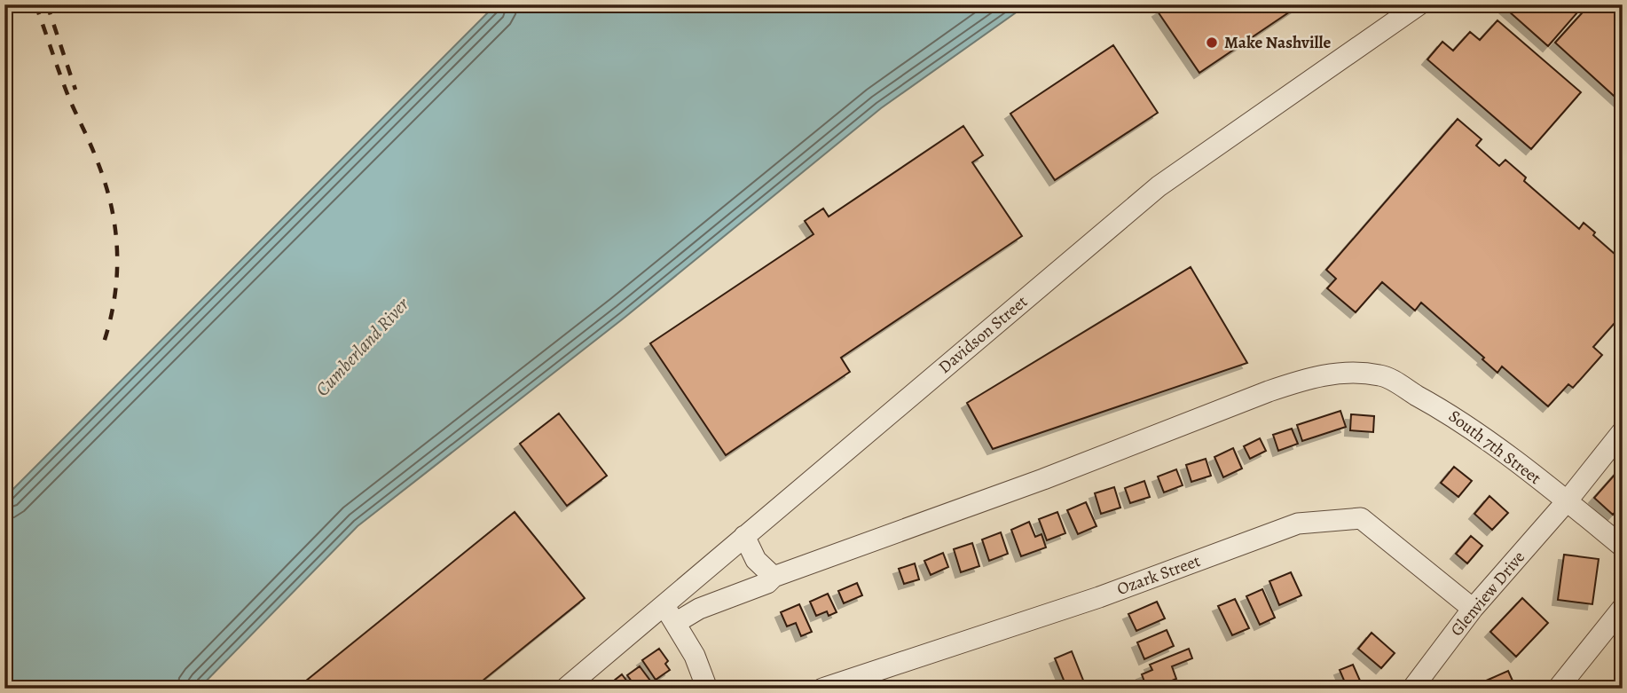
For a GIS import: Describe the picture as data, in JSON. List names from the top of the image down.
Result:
{
  "streets": {
    "street": [
      "Davidson Street",
      "South 7th Street",
      "Ozark Street",
      "Glenview Drive"
    ]
  },
  "crossings": [
    ["South 7th Street", "Glenview Drive"],
    ["Ozark Street", "Glenview Drive"]
  ],
  "water": ["Cumberland River"],
  "places": ["Make Nashville"]
}
